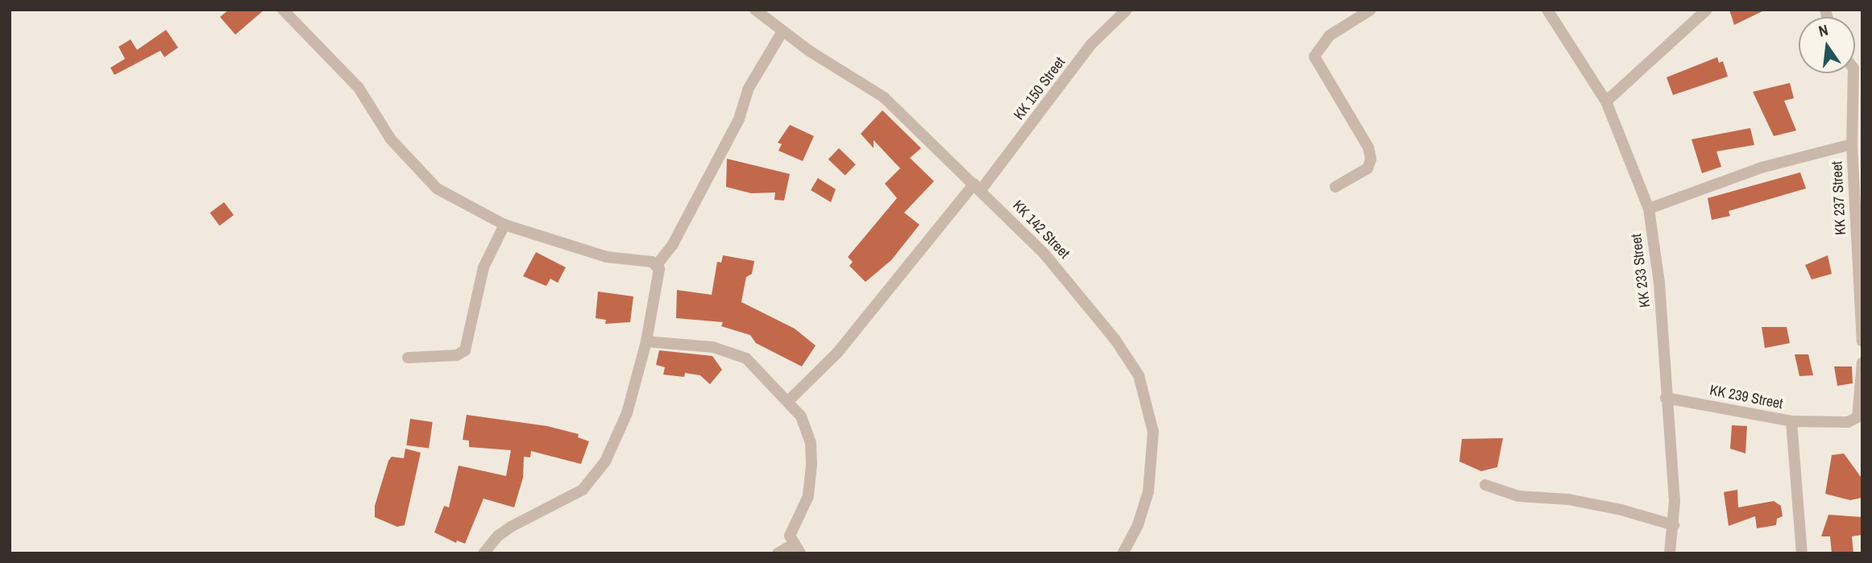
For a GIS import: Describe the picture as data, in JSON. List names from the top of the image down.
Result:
{
  "streets": {
    "street": [
      "KK 150 Street",
      "KK 237 Street",
      "KK 142 Street",
      "KK 233 Street",
      "KK 239 Street"
    ]
  },
  "crossings": [
    ["KK 150 Street", "KK 142 Street"],
    ["KK 233 Street", "KK 239 Street"]
  ],
  "north": "top"
}
